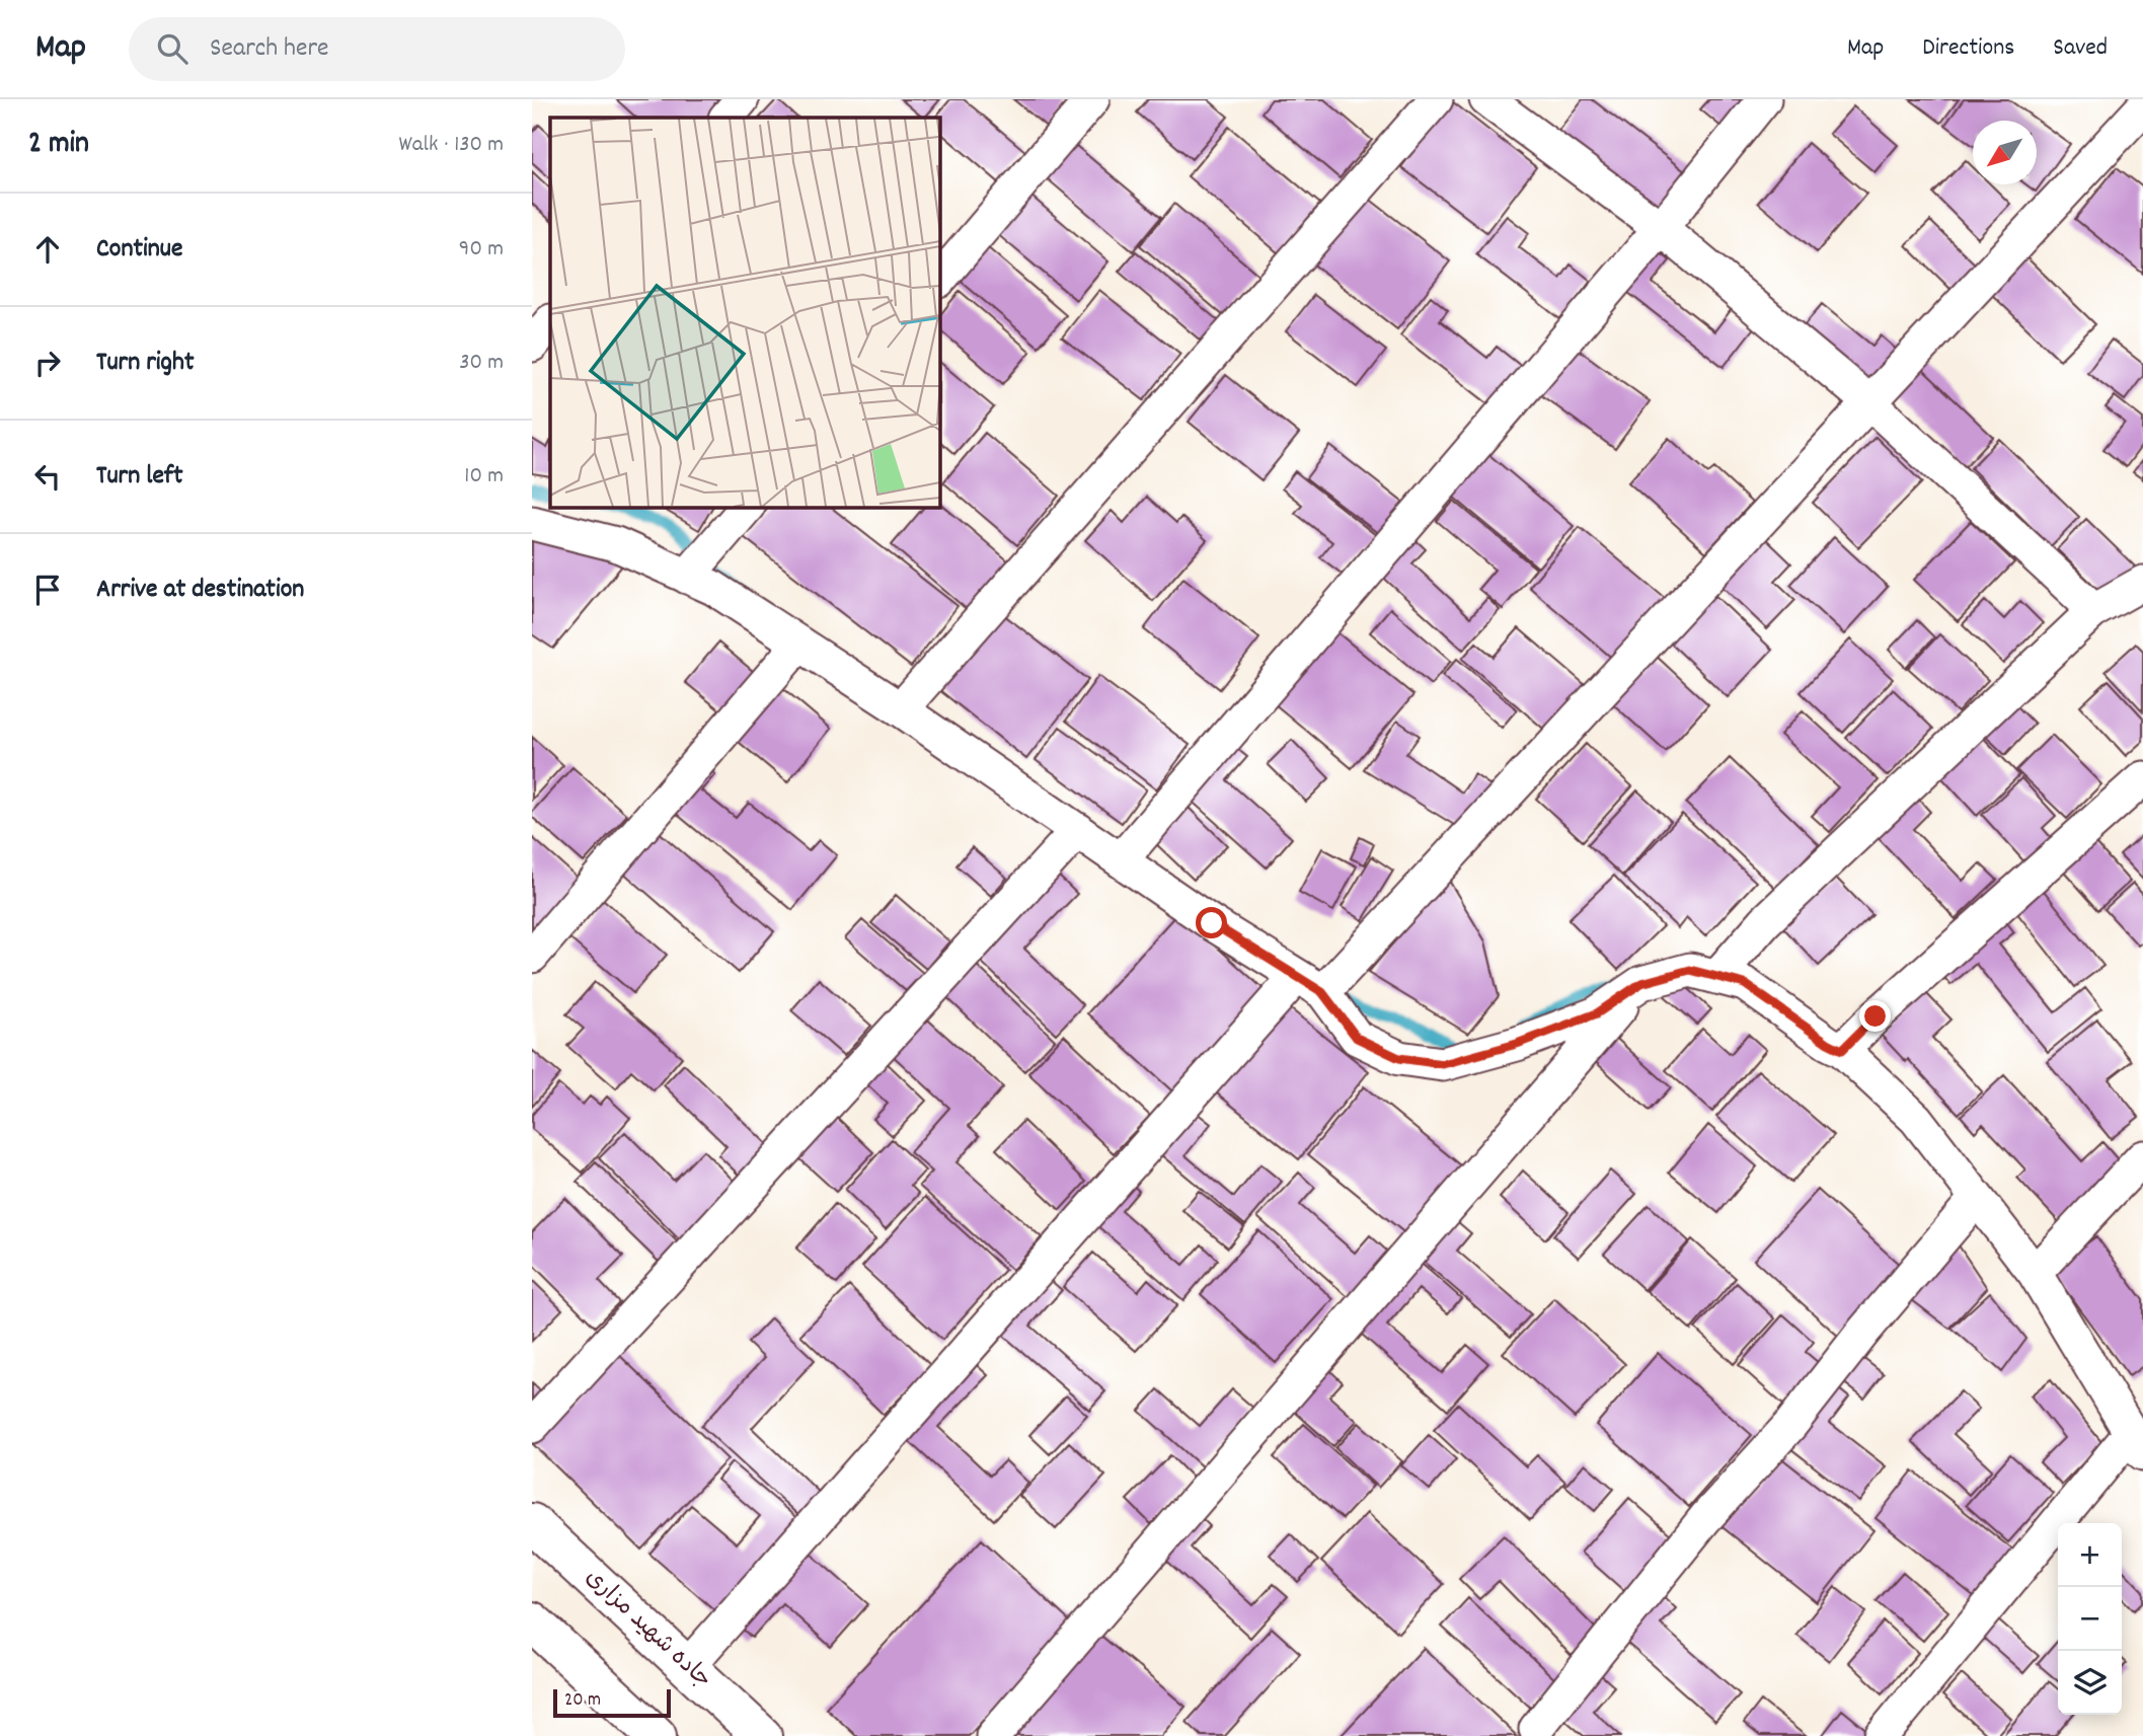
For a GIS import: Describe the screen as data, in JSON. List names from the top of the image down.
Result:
{
  "streets": {
    "main road": ["جاده شهید مزاری"]
  },
  "scale_bar": "20 m",
  "north": "bottom left",
  "page": {
    "header": "Map",
    "search": "Search here",
    "nav": ["Map", "Directions", "Saved"],
    "heading": ["2 min", "Walk · 130 m"],
    "list": [
      ["Continue", "90 m"],
      ["Turn right", "30 m"],
      ["Turn left", "10 m"],
      "Arrive at destination"
    ],
    "map_buttons": ["+", "−"],
    "scale": "20 m"
  }
}
